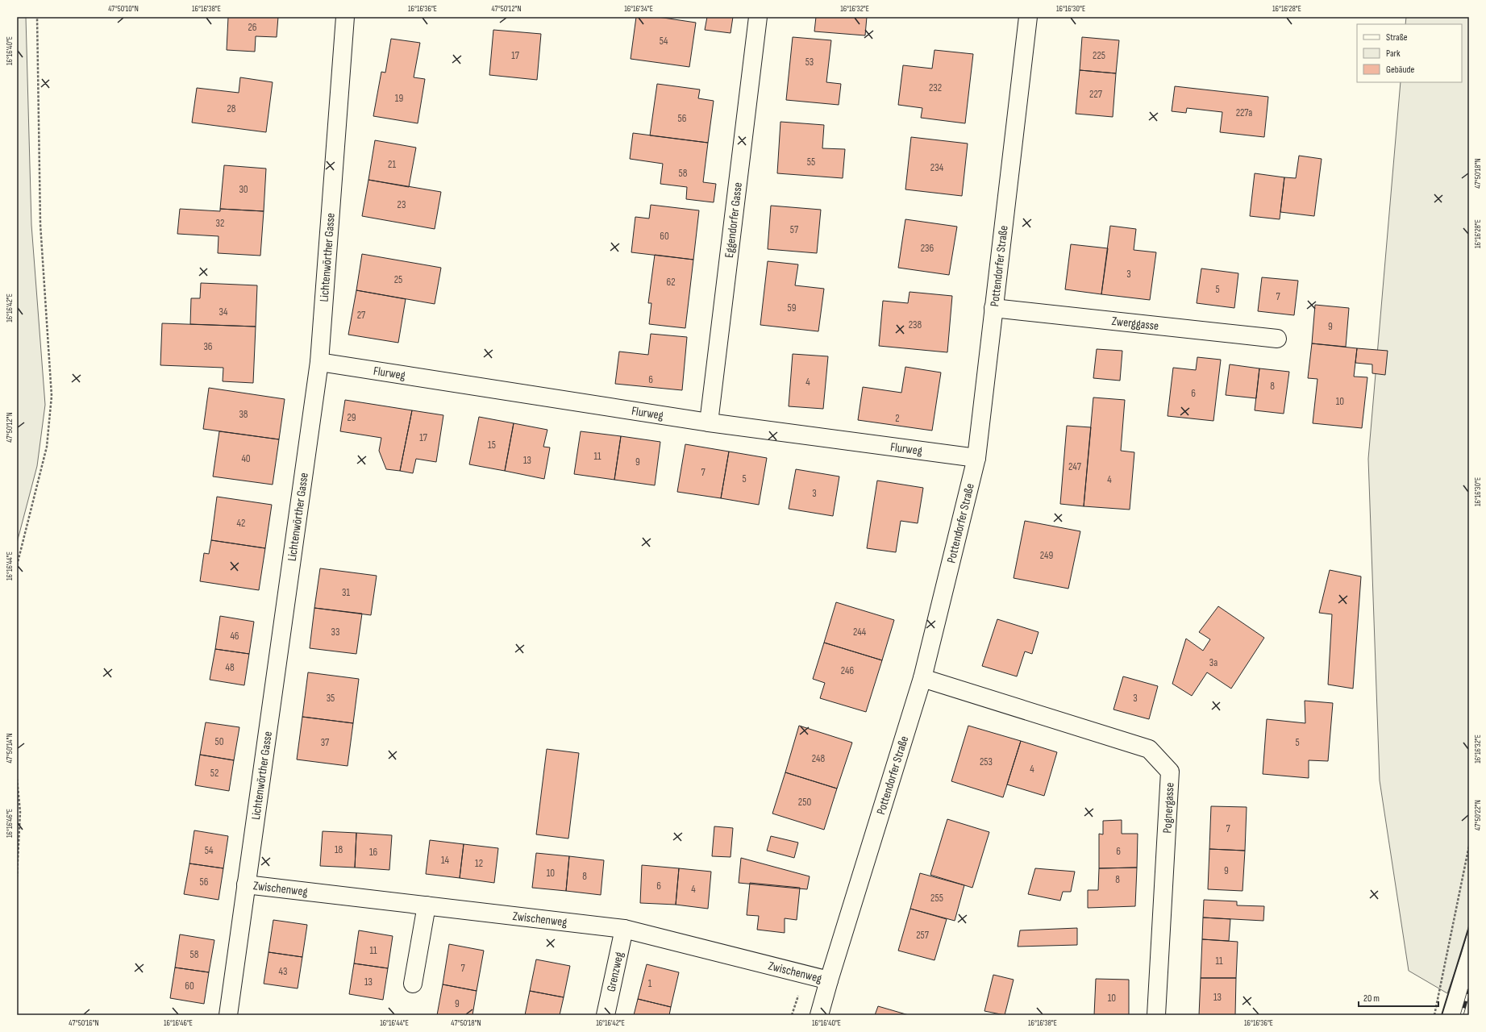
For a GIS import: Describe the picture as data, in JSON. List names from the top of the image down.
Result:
{
  "streets": {
    "street": [
      "Eggendorfer Gasse",
      "Lichtenwörther Gasse",
      "Pottendorfer Straße",
      "Zwerggasse",
      "Flurweg",
      "Pognergasse",
      "Zwischenweg",
      "Grenzweg"
    ]
  },
  "crossings": [
    ["Eggendorfer Gasse", "Flurweg"],
    ["Lichtenwörther Gasse", "Flurweg"],
    ["Lichtenwörther Gasse", "Zwischenweg"],
    ["Pottendorfer Straße", "Zwerggasse"],
    ["Pottendorfer Straße", "Flurweg"],
    ["Pottendorfer Straße", "Pognergasse"],
    ["Pottendorfer Straße", "Zwischenweg"],
    ["Zwischenweg", "Grenzweg"]
  ],
  "house_numbers": [
    "26",
    "54",
    "17",
    "225",
    "53",
    "232",
    "227",
    "19",
    "28",
    "227a",
    "56",
    "55",
    "21",
    "234",
    "58",
    "30",
    "23",
    "32",
    "57",
    "60",
    "236",
    "3",
    "25",
    "62",
    "5",
    "7",
    "59",
    "34",
    "27",
    "238",
    "9",
    "36",
    "6",
    "4",
    "8",
    "6",
    "10",
    "38",
    "29",
    "2",
    "17",
    "15",
    "11",
    "40",
    "13",
    "9",
    "247",
    "7",
    "5",
    "4",
    "3",
    "42",
    "249",
    "31",
    "33",
    "244",
    "46",
    "3a",
    "48",
    "246",
    "35",
    "3",
    "50",
    "37",
    "5",
    "248",
    "253",
    "4",
    "52",
    "250",
    "7",
    "18",
    "54",
    "6",
    "16",
    "14",
    "12",
    "9",
    "10",
    "8",
    "8",
    "56",
    "6",
    "4",
    "255",
    "257",
    "11",
    "58",
    "11",
    "7",
    "43",
    "13",
    "1",
    "60",
    "13",
    "10",
    "9"
  ],
  "legend": ["Straße", "Park", "Gebäude"],
  "scale_bar": "20 m",
  "coordinates": [
    "47°50'10\"N",
    "16°16'38\"E",
    "16°16'36\"E",
    "47°50'12\"N",
    "16°16'34\"E",
    "16°16'32\"E",
    "16°16'30\"E",
    "16°16'28\"E",
    "16°16'40\"E",
    "47°50'18\"N",
    "16°16'42\"E",
    "16°16'44\"E",
    "47°50'14\"N",
    "47°50'22\"N",
    "16°16'46\"E",
    "47°50'16\"N"
  ]
}
